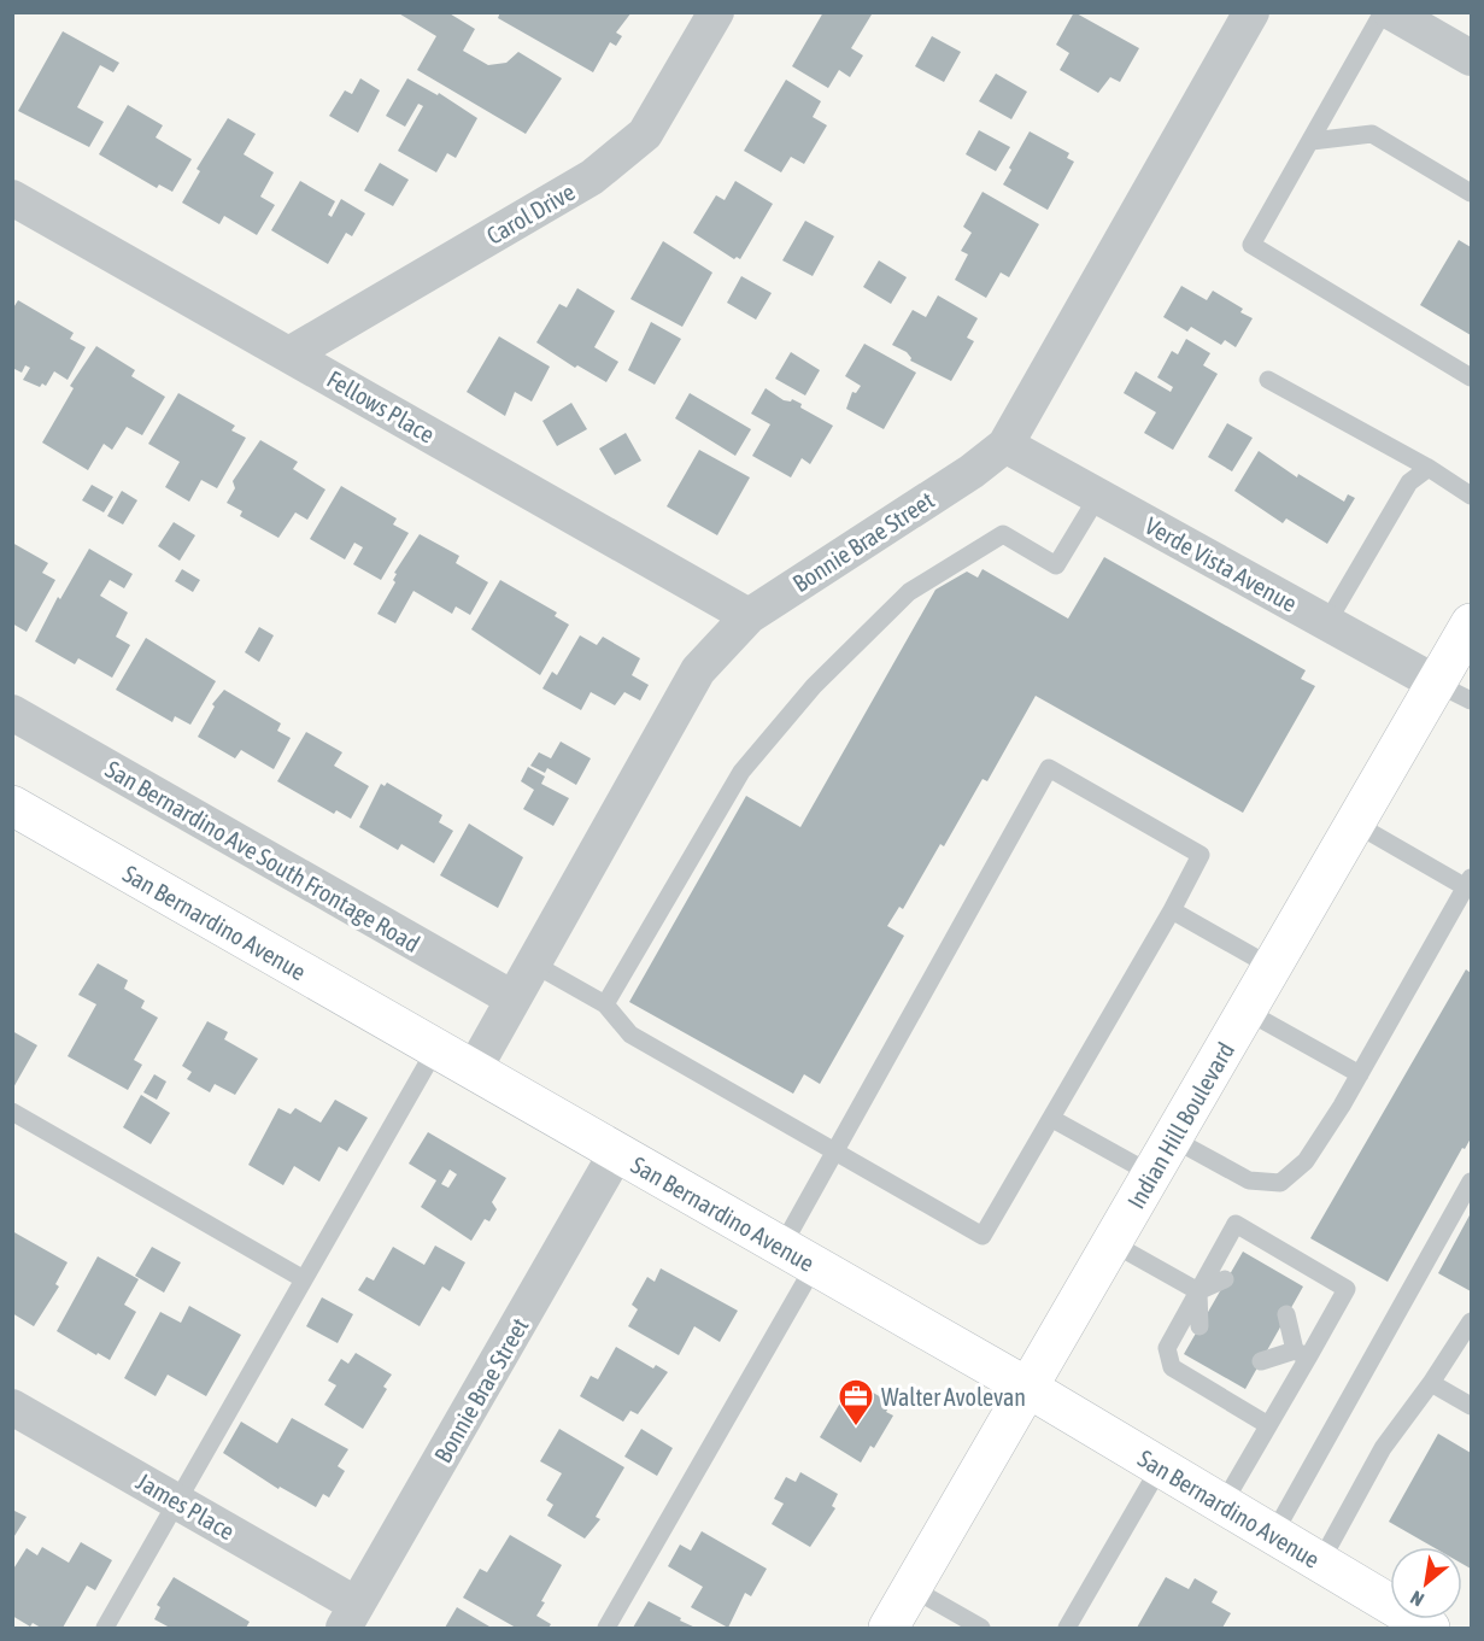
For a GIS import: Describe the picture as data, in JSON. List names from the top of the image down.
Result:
{
  "streets": {
    "main road": ["San Bernardino Avenue", "Indian Hill Boulevard"],
    "street": [
      "Carol Drive",
      "Fellows Place",
      "Bonnie Brae Street",
      "Verde Vista Avenue",
      "San Bernardino Ave South Frontage Road",
      "James Place"
    ]
  },
  "crossings": [
    ["Carol Drive", "Fellows Place"],
    ["Fellows Place", "Bonnie Brae Street"],
    ["Bonnie Brae Street", "Verde Vista Avenue"],
    ["Bonnie Brae Street", "San Bernardino Ave South Frontage Road"],
    ["Bonnie Brae Street", "San Bernardino Avenue"],
    ["Bonnie Brae Street", "James Place"],
    ["Verde Vista Avenue", "Indian Hill Boulevard"],
    ["San Bernardino Avenue", "Indian Hill Boulevard"]
  ],
  "places": {
    "office": ["Walter Avolevan"]
  },
  "north": "bottom left"
}
